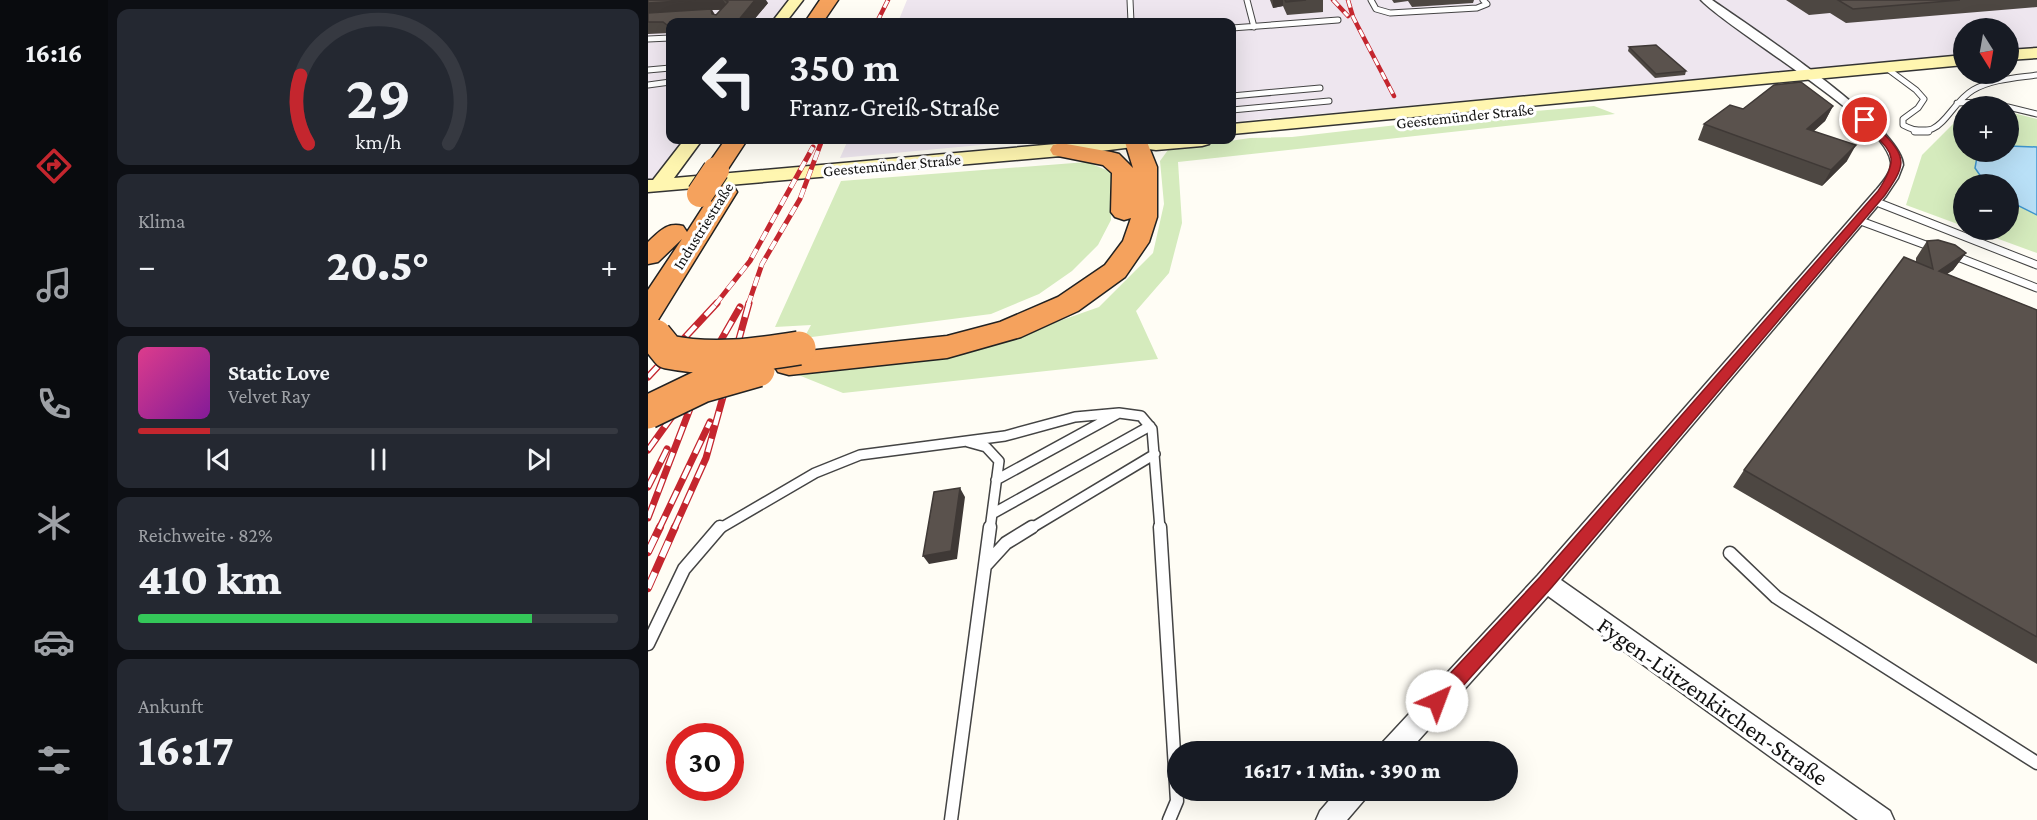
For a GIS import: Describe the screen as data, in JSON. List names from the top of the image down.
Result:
{
  "streets": {
    "highway": ["Industriestraße"],
    "street": ["Geestemünder Straße", "Fygen-Lützenkirchen-Straße"]
  },
  "north": "bottom",
  "page": {
    "tabs": "16:16",
    "map_buttons": ["+", "−"],
    "turn": ["350 m", "Franz-Greiß-Straße"],
    "tile": [
      "Klima",
      ["Reichweite · 82%", "410 km"],
      ["Ankunft", "16:17"]
    ],
    "heat": ["−", "20.5°", "+"],
    "song": ["Static Love", "Velvet Ray"],
    "limit": "30",
    "trip": "16:17 · 1 Min. · 390 m",
    "gauge": ["29", "km/h"]
  }
}
